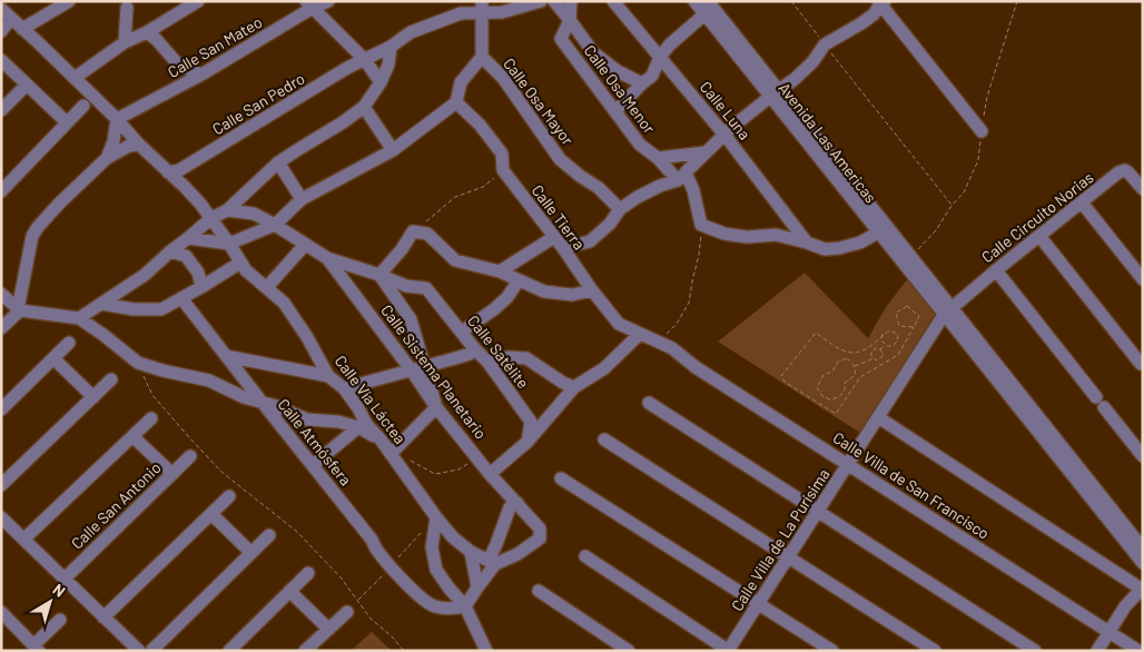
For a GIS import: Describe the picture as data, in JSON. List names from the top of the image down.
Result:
{
  "streets": {
    "street": [
      "Calle San Mateo",
      "Calle Osa Menor",
      "Calle Osa Mayor",
      "Calle San Pedro",
      "Calle Luna",
      "Avenida Las Americas",
      "Calle Tierra",
      "Calle Circuito Norias",
      "Calle Satélite",
      "Calle Sistema Planetario",
      "Calle Vía Láctea",
      "Calle Atmósfera",
      "Calle Villa de San Francisco",
      "Calle San Antonio",
      "Calle Villa de La Purísima"
    ]
  },
  "crossings": [
    ["Calle San Mateo", "Calle Vía Láctea"],
    ["Calle San Pedro", "Calle Vía Láctea"],
    ["Calle Tierra", "Calle Villa de San Francisco"],
    ["Calle Circuito Norias", "Calle Villa de La Purísima"],
    ["Calle Sistema Planetario", "Calle Vía Láctea"],
    ["Calle Villa de San Francisco", "Calle Villa de La Purísima"]
  ],
  "north": "top right"
}
